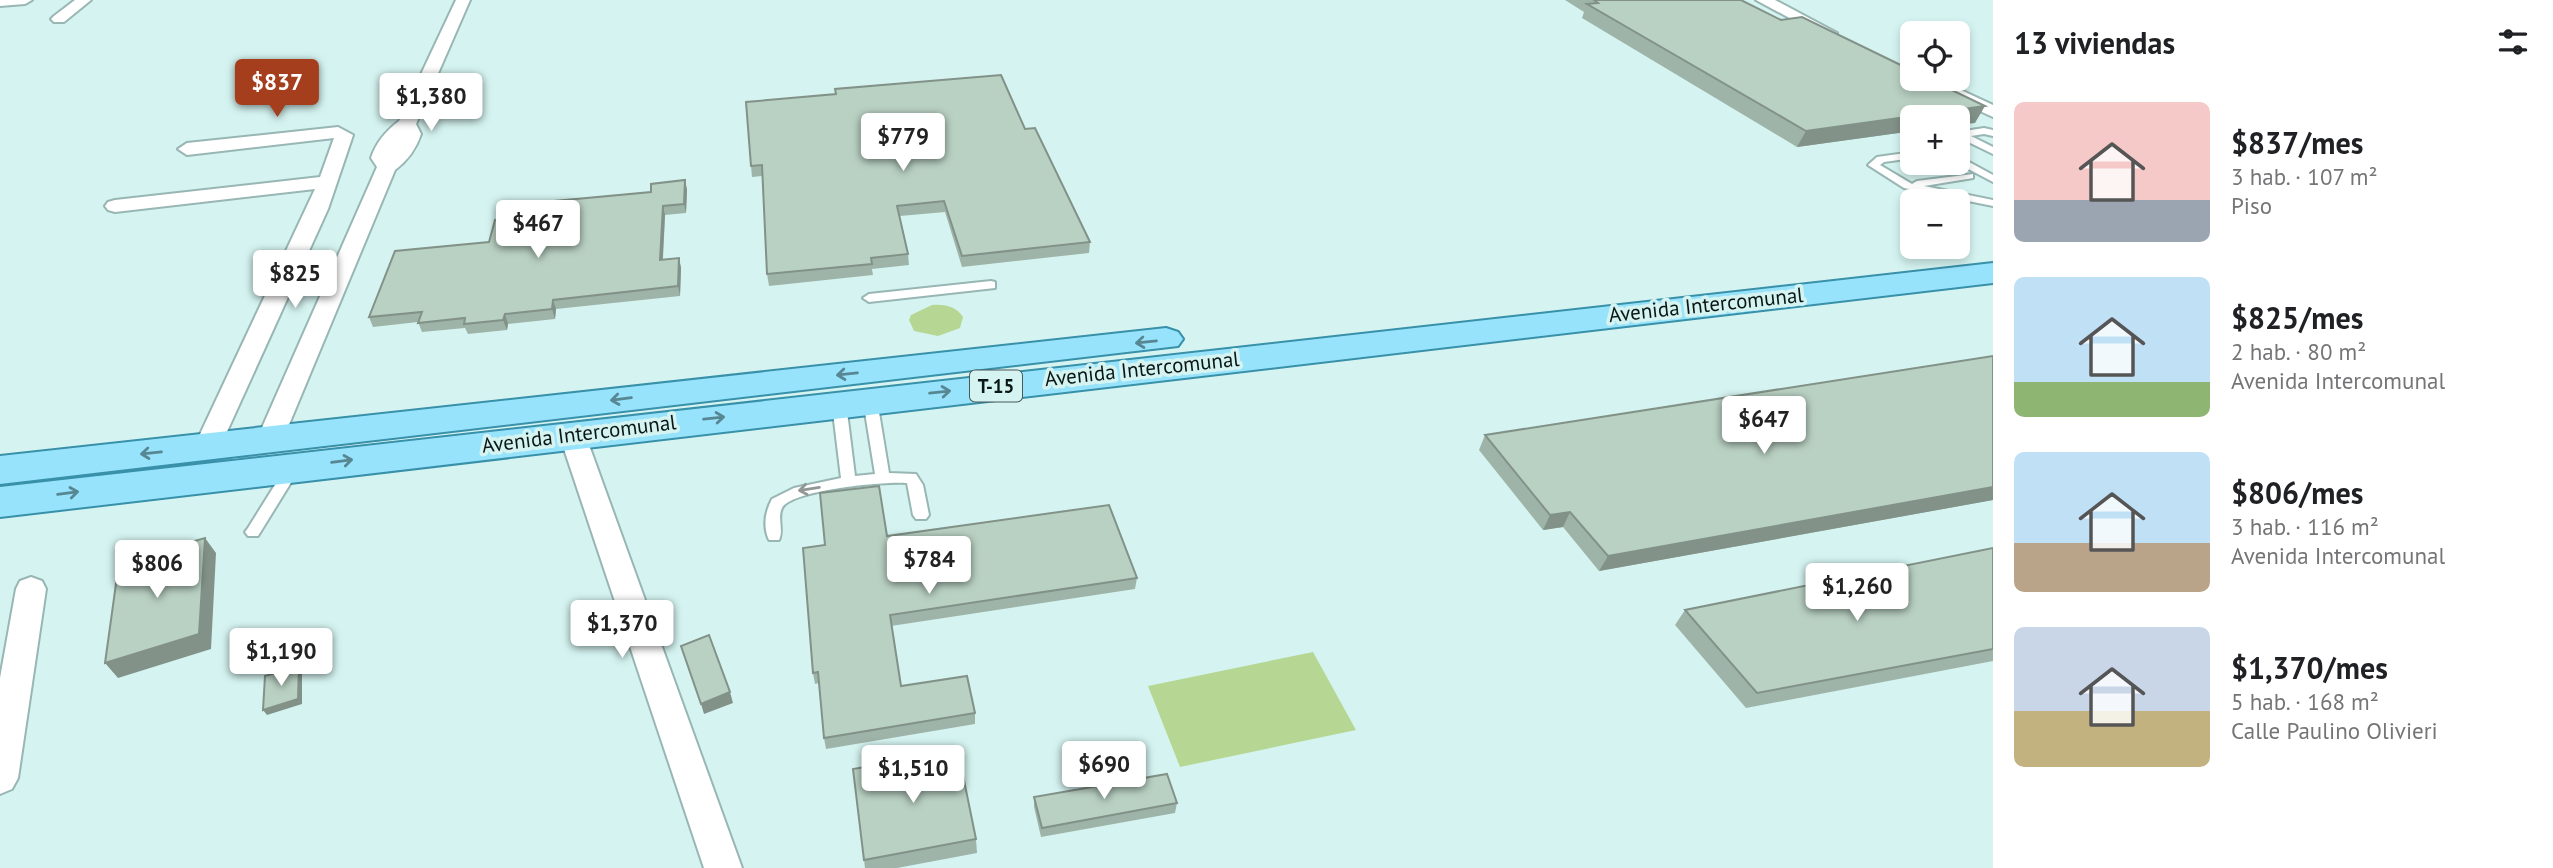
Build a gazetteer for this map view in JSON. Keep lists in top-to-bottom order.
{
  "streets": {
    "main road": ["Avenida Intercomunal", "T-15"]
  },
  "page": {
    "heading": "13 viviendas",
    "map_buttons": ["+", "−"],
    "price": [
      "$837",
      "$1,380",
      "$779",
      "$467",
      "$825",
      "$647",
      "$784",
      "$806",
      "$1,260",
      "$1,370",
      "$1,190",
      "$690",
      "$1,510"
    ],
    "list": [
      {
        "name": "$837/mes",
        "note": "3 hab. · 107 m² · Piso"
      },
      {
        "name": "$825/mes",
        "note": "2 hab. · 80 m² · Avenida Intercomunal"
      },
      {
        "name": "$806/mes",
        "note": "3 hab. · 116 m² · Avenida Intercomunal"
      },
      {
        "name": "$1,370/mes",
        "note": "5 hab. · 168 m² · Calle Paulino Olivieri"
      }
    ]
  }
}
